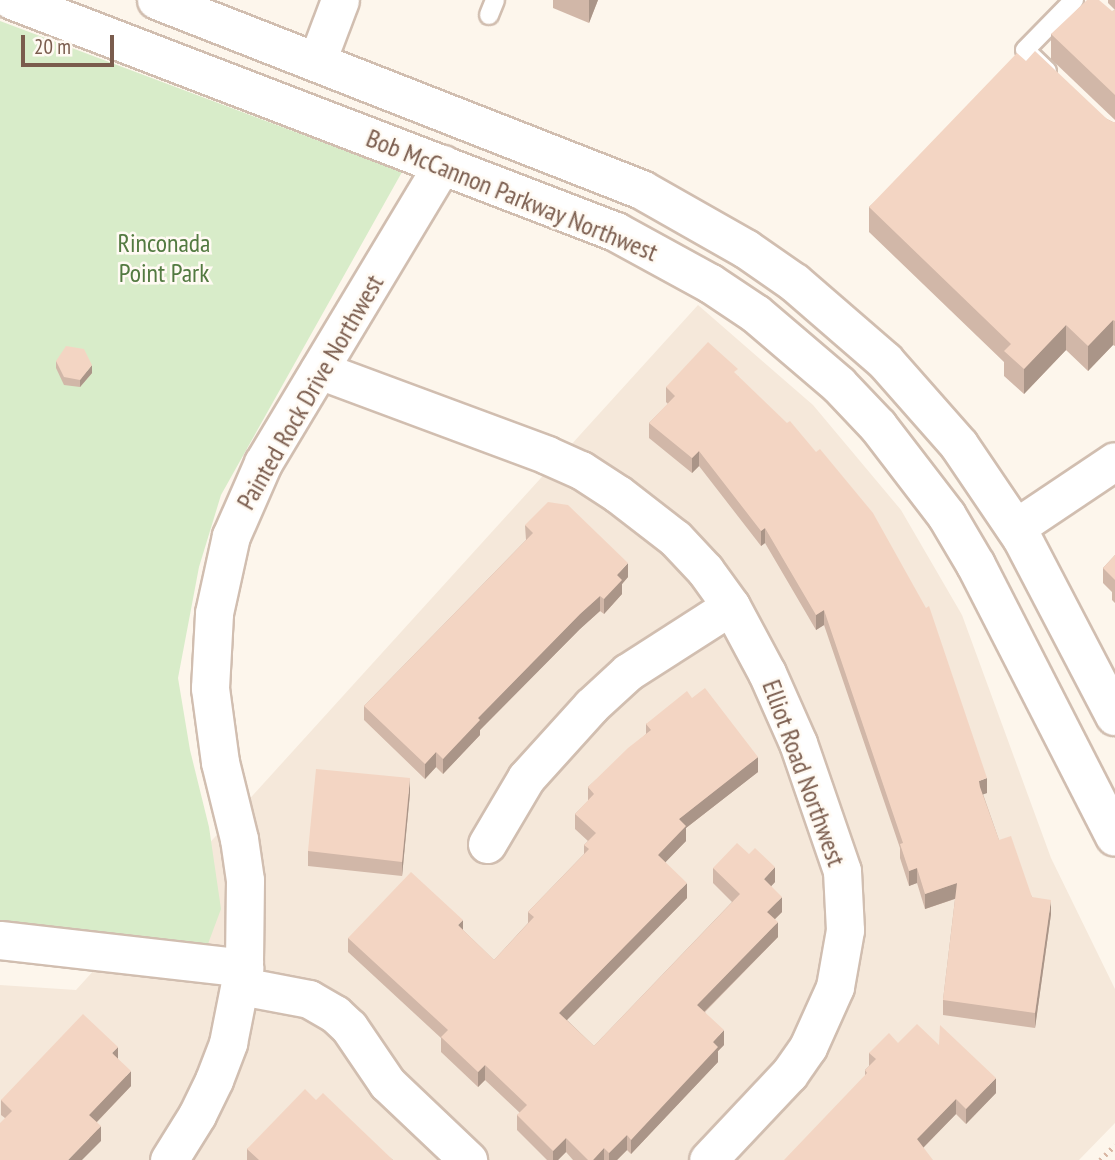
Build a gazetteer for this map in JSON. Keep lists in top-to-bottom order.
{
  "streets": {
    "street": ["Bob McCannon Parkway Northwest", "Painted Rock Drive Northwest", "Elliot Road Northwest"]
  },
  "crossings": [
    ["Bob McCannon Parkway Northwest", "Painted Rock Drive Northwest"],
    ["Painted Rock Drive Northwest", "Elliot Road Northwest"]
  ],
  "parks": ["Rinconada Point Park"],
  "scale_bar": "20 m"
}
